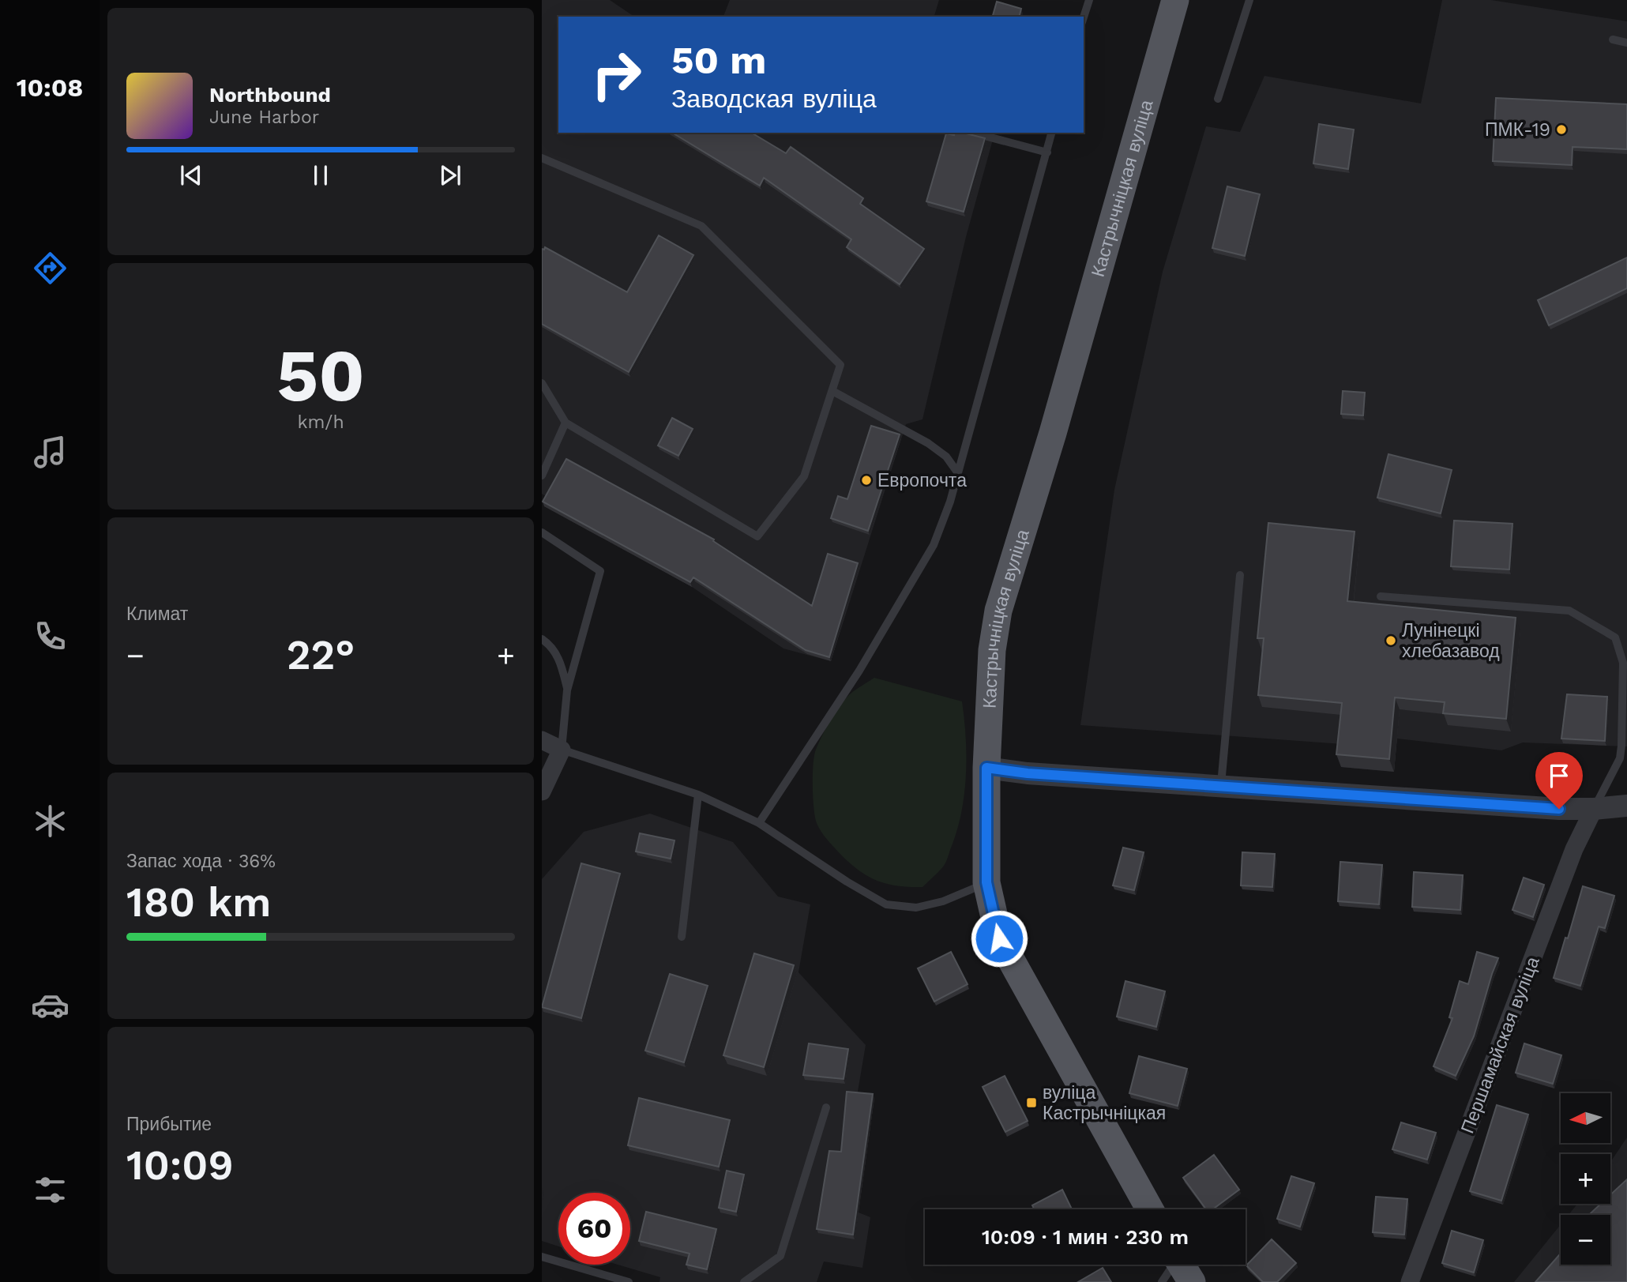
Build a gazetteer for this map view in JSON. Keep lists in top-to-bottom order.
{
  "streets": {
    "main road": ["Кастрычніцкая вуліца"],
    "street": ["Першамайская вуліца"]
  },
  "places": {
    "other": ["ПМК-19", "Европочта", "Лунінецкі хлебазавод"],
    "transit": ["вуліца Кастрычніцкая"]
  },
  "north": "left",
  "page": {
    "tabs": "10:08",
    "turn": ["50 m", "Заводская вуліца"],
    "song": ["Northbound", "June Harbor"],
    "tile": [
      ["50", "km/h"],
      "Климат",
      ["Запас хода · 36%", "180 km"],
      ["Прибытие", "10:09"]
    ],
    "heat": ["−", "22°", "+"],
    "map_buttons": ["+", "−"],
    "limit": "60",
    "trip": "10:09 · 1 мин · 230 m"
  }
}
